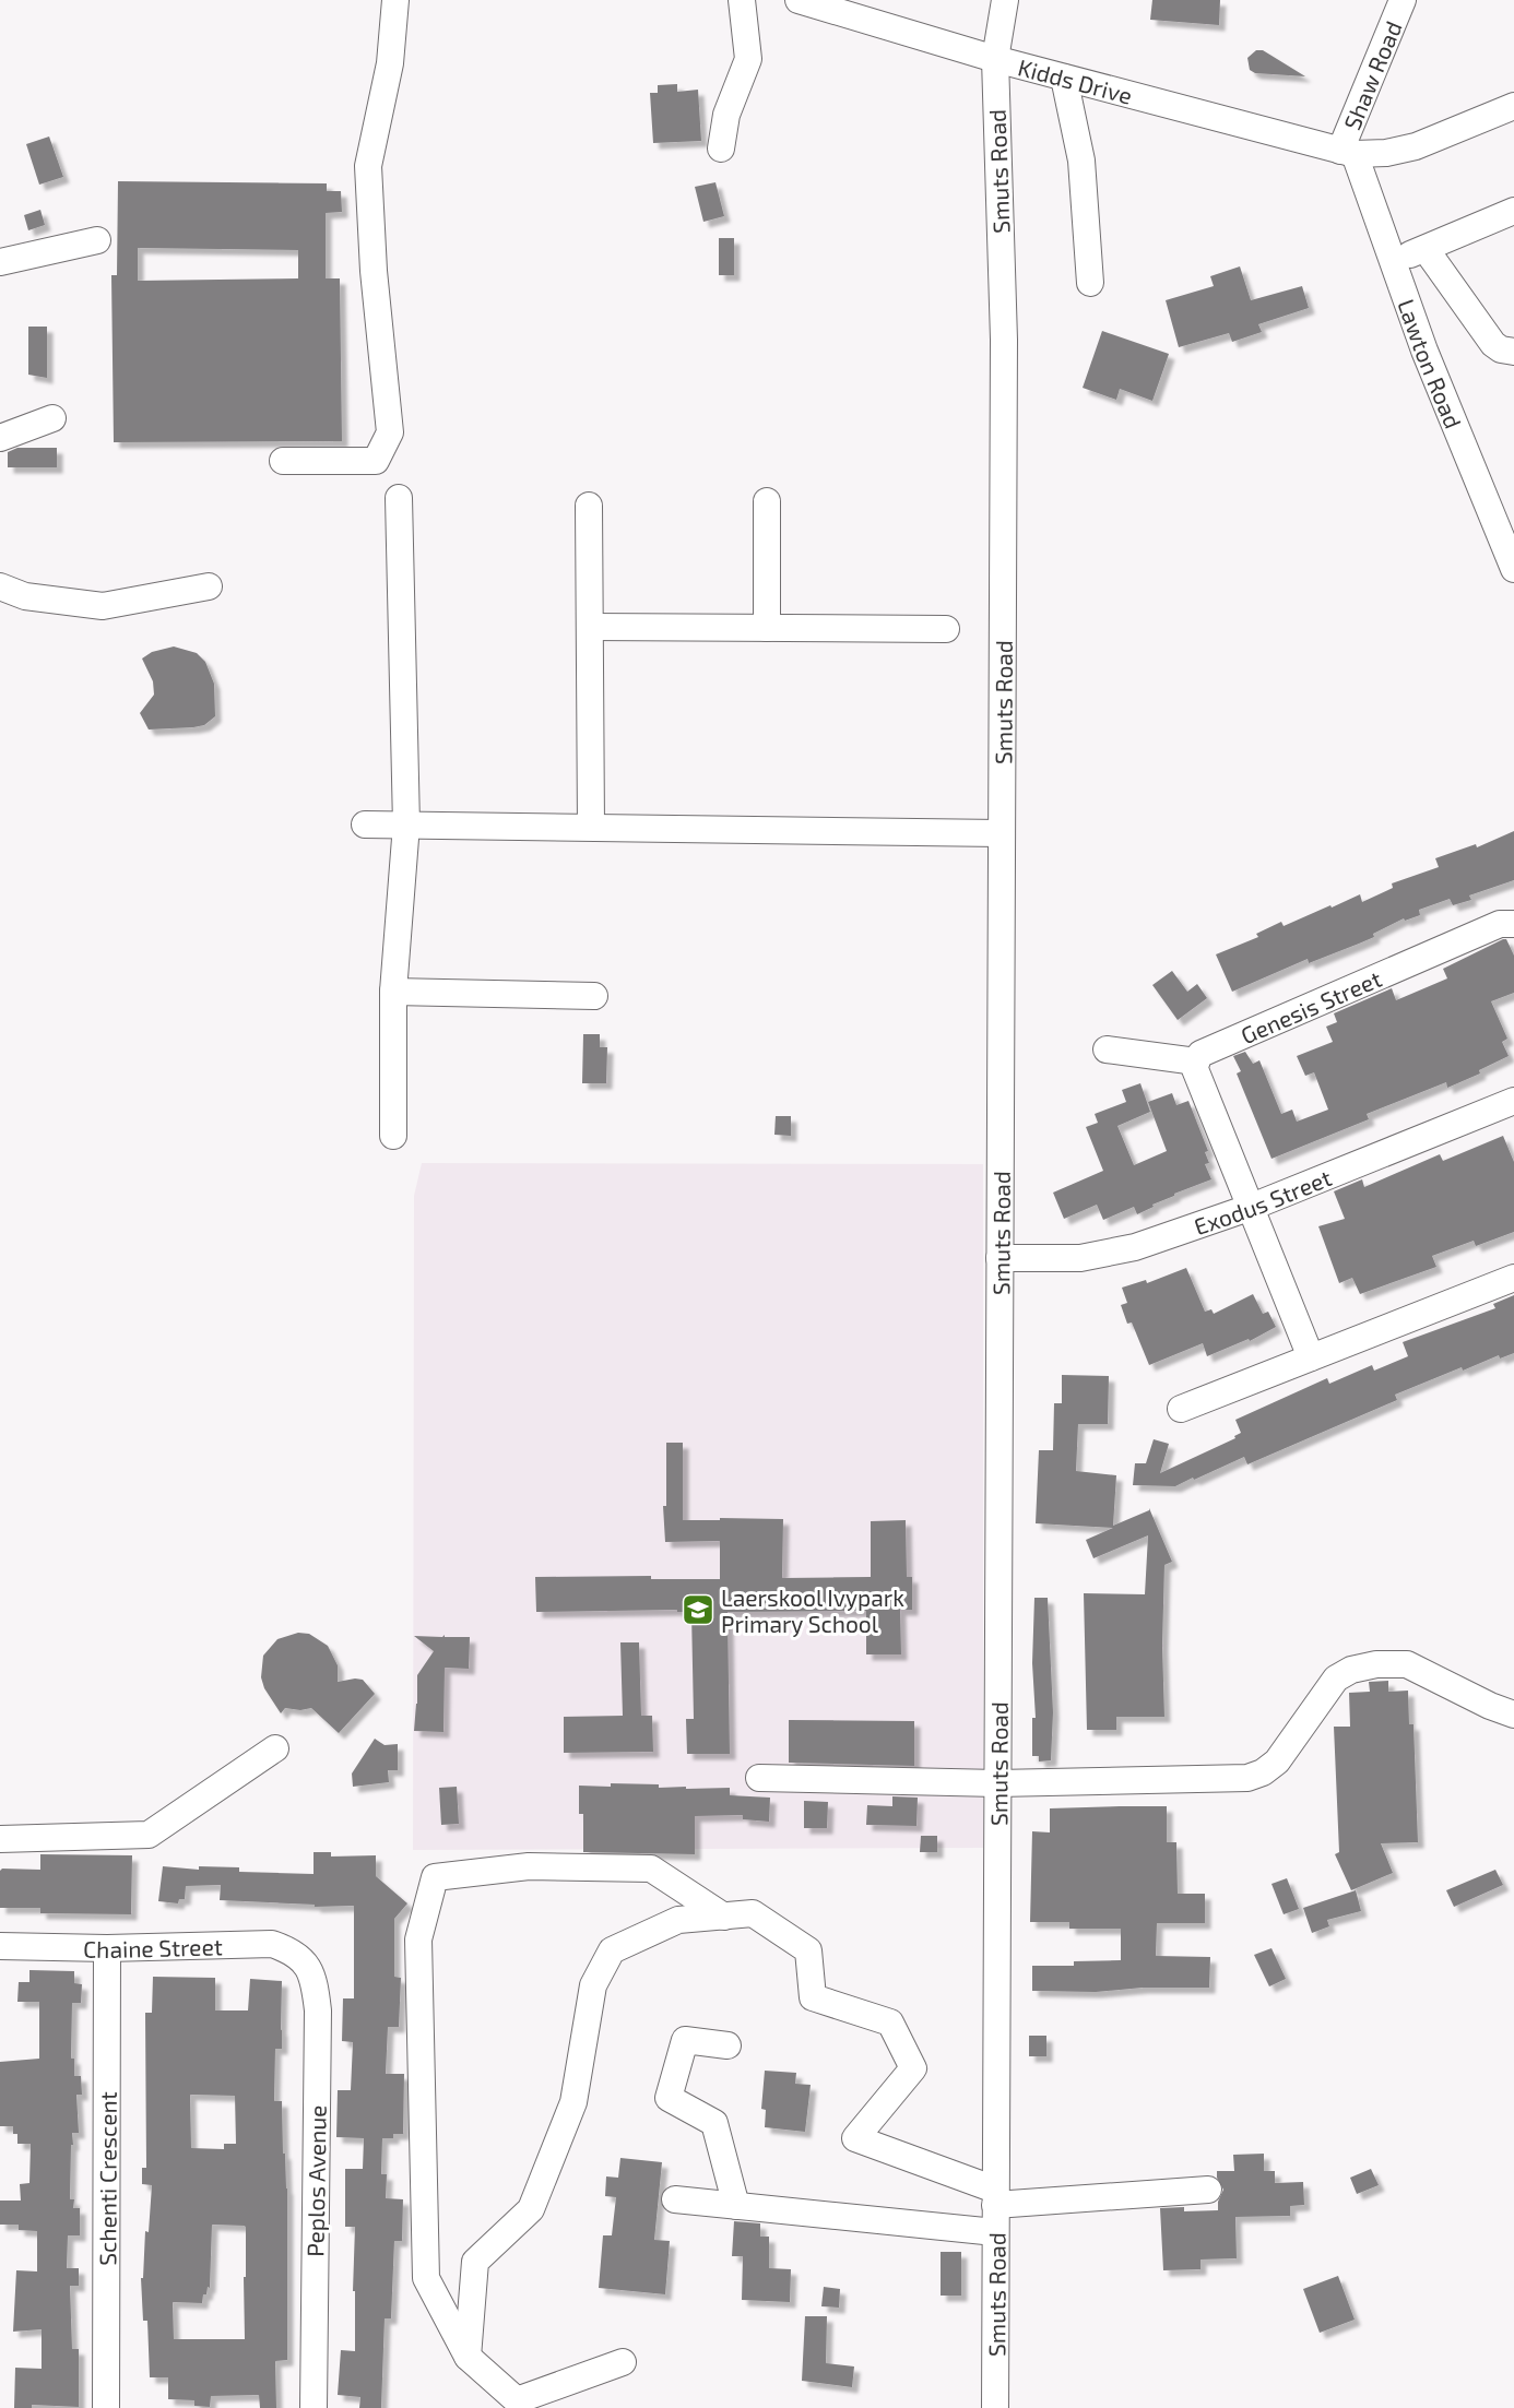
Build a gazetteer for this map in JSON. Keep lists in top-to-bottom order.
{
  "streets": {
    "street": [
      "Shaw Road",
      "Kidds Drive",
      "Smuts Road",
      "Lawton Road",
      "Genesis Street",
      "Exodus Street",
      "Chaine Street",
      "Schenti Crescent",
      "Peplos Avenue"
    ]
  },
  "crossings": [
    ["Shaw Road", "Kidds Drive"],
    ["Shaw Road", "Lawton Road"],
    ["Kidds Drive", "Smuts Road"],
    ["Kidds Drive", "Lawton Road"],
    ["Smuts Road", "Exodus Street"],
    ["Chaine Street", "Schenti Crescent"],
    ["Chaine Street", "Peplos Avenue"]
  ],
  "places": {
    "school or university": ["Laerskool Ivypark Primary School"]
  }
}
